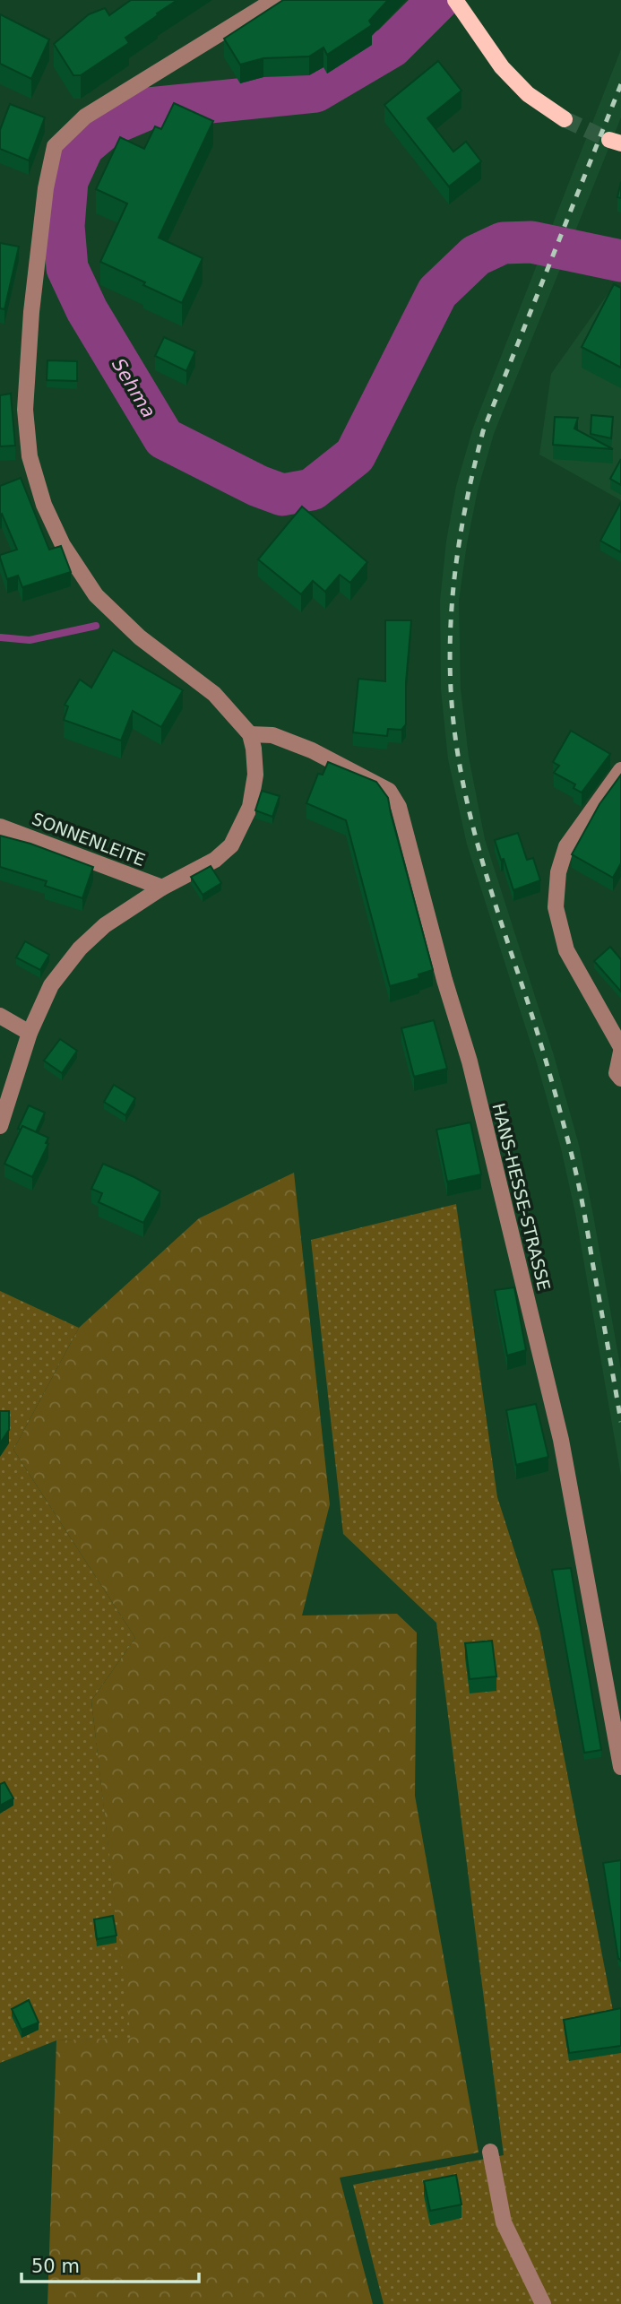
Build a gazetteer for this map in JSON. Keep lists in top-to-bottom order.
{
  "streets": {
    "street": ["SONNENLEITE", "HANS-HESSE-STRASSE"]
  },
  "water": ["Sehma"],
  "scale_bar": "50 m"
}
